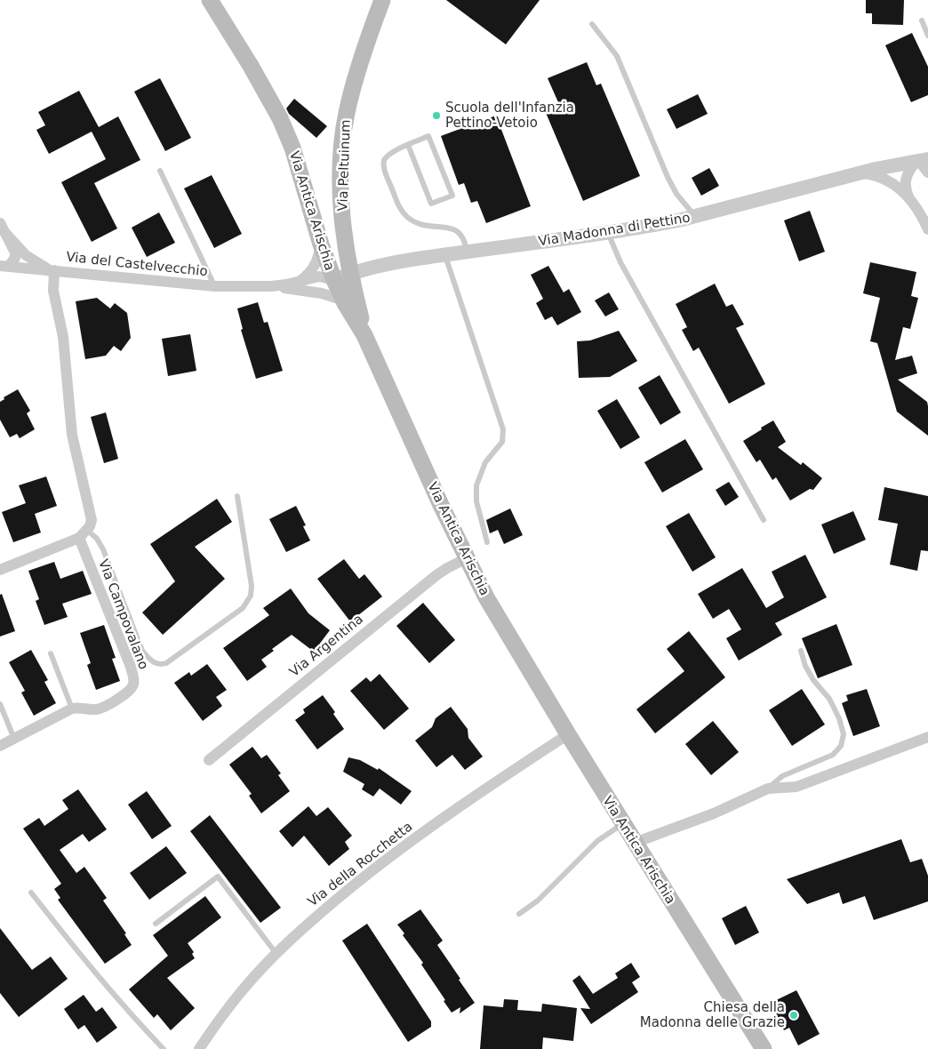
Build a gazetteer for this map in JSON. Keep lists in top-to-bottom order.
{
  "streets": {
    "main road": ["Via Peltuinum", "Via Antica Arischia"],
    "street": [
      "Via Madonna di Pettino",
      "Via del Castelvecchio",
      "Via Campovalano",
      "Via Argentina",
      "Via della Rocchetta"
    ]
  },
  "crossings": [
    ["Via Peltuinum", "Via Antica Arischia"],
    ["Via Peltuinum", "Via Madonna di Pettino"],
    ["Via Antica Arischia", "Via Madonna di Pettino"],
    ["Via Antica Arischia", "Via del Castelvecchio"],
    ["Via Antica Arischia", "Via Argentina"],
    ["Via Antica Arischia", "Via della Rocchetta"],
    ["Via Madonna di Pettino", "Via del Castelvecchio"],
    ["Via del Castelvecchio", "Via Campovalano"]
  ],
  "places": ["Scuola dell'Infanzia Pettino-Vetoio", "Chiesa della Madonna delle Grazie"]
}
